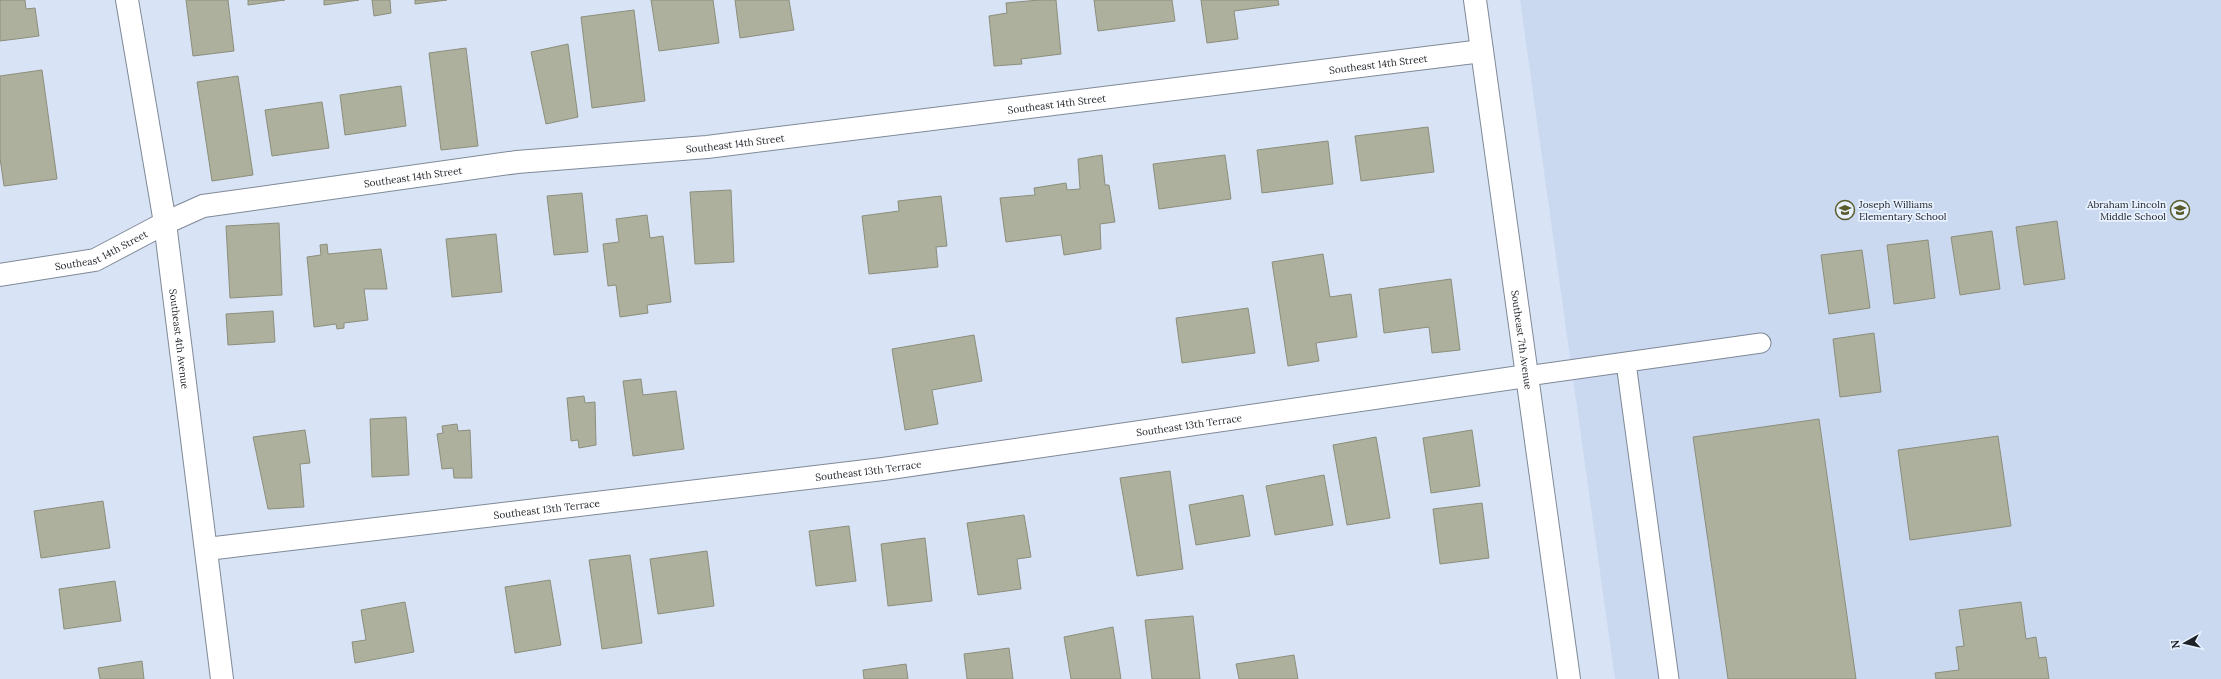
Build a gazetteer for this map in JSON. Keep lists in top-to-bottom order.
{
  "streets": {
    "street": [
      "Southeast 14th Street",
      "Southeast 4th Avenue",
      "Southeast 7th Avenue",
      "Southeast 13th Terrace"
    ]
  },
  "crossings": [
    ["Southeast 14th Street", "Southeast 4th Avenue"],
    ["Southeast 14th Street", "Southeast 7th Avenue"],
    ["Southeast 4th Avenue", "Southeast 13th Terrace"],
    ["Southeast 7th Avenue", "Southeast 13th Terrace"]
  ],
  "places": {
    "school or university": ["Joseph Williams Elementary School", "Abraham Lincoln Middle School"]
  },
  "north": "left"
}
